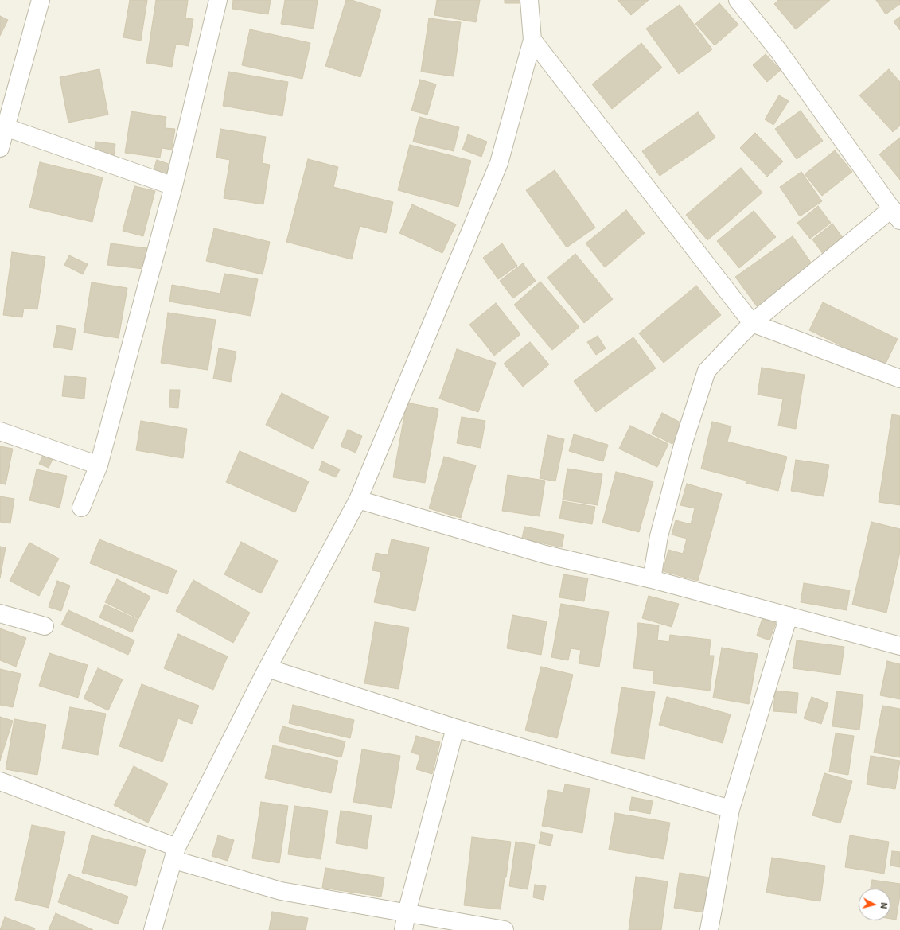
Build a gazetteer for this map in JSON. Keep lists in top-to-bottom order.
{
  "north": "right"
}
